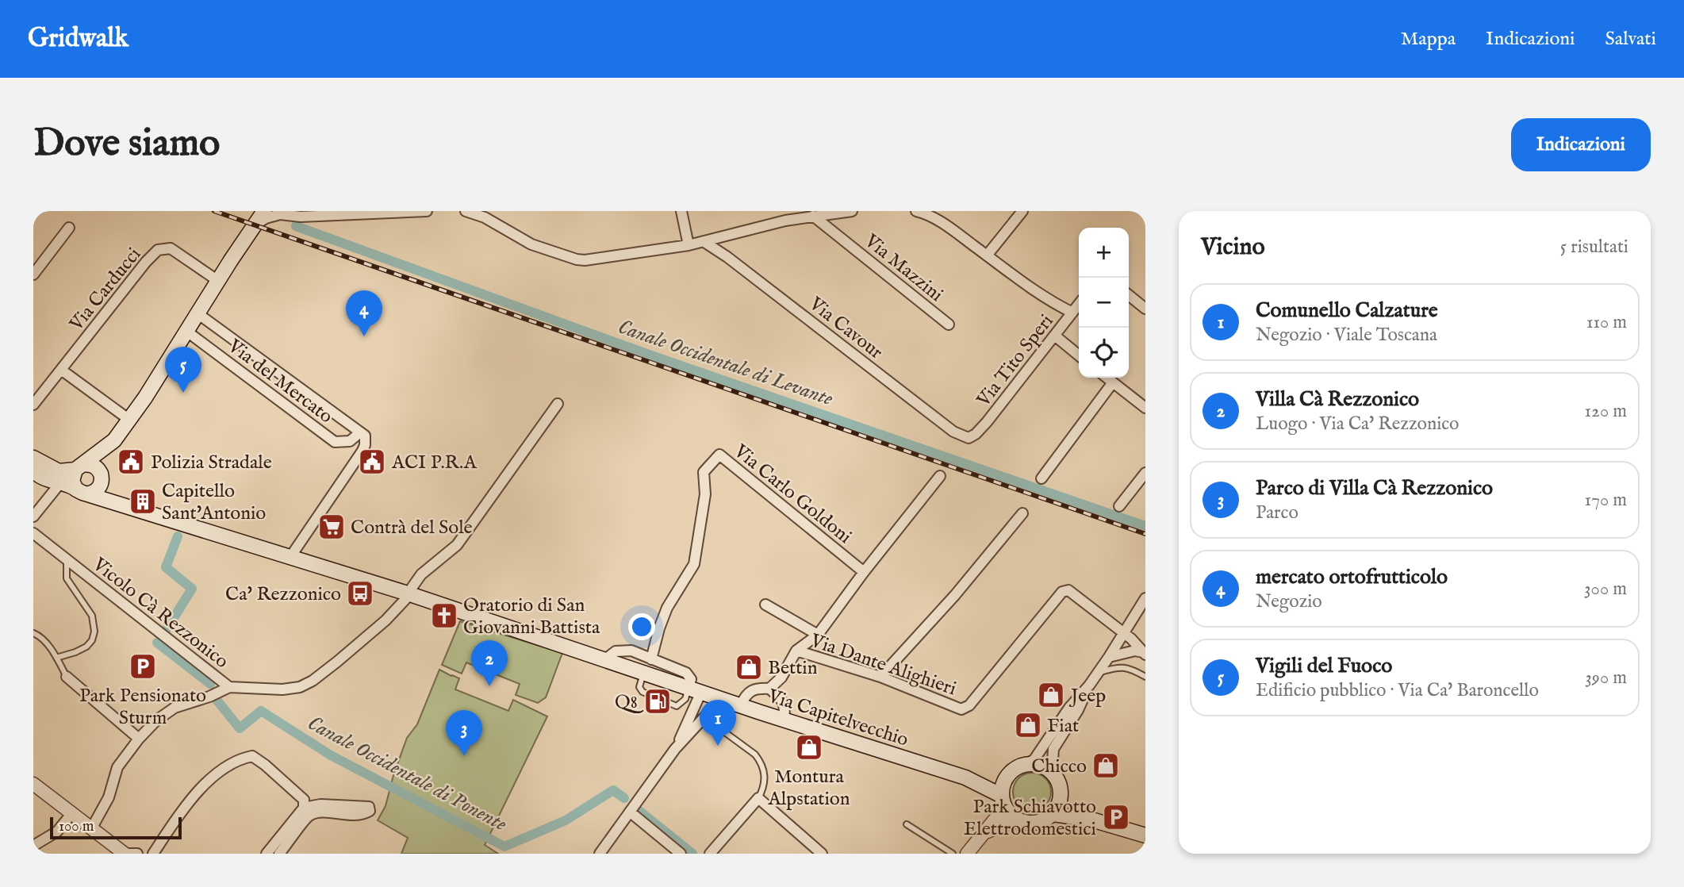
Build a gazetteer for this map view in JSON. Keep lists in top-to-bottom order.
{
  "streets": {
    "main road": ["Via Capitelvecchio"],
    "street": [
      "Via Mazzini",
      "Via Carducci",
      "Via Cavour",
      "Via Tito Speri",
      "Via del Mercato",
      "Via Carlo Goldoni",
      "Vicolo Cà Rezzonico",
      "Via Dante Alighieri"
    ]
  },
  "crossings": [
    ["Via Cavour", "Via Tito Speri"],
    ["Vicolo Cà Rezzonico", "Via Capitelvecchio"]
  ],
  "water": ["Canale Occidentale di Levante", "Canale Occidentale di Ponente"],
  "places": {
    "public building": ["Polizia Stradale", "ACI P.R.A"],
    "building": ["Capitello Sant'Antonio"],
    "supermarket": ["Contrà del Sole"],
    "bus stop": ["Ca' Rezzonico"],
    "church": ["Oratorio di San Giovanni Battista"],
    "parking": ["Park Pensionato Sturm", "Park Schiavotto Elettrodomestici"],
    "shop": [
      "Bettin",
      "Jeep",
      "Fiat",
      "Montura Alpstation",
      "Chicco"
    ],
    "fuel station": ["Q8"]
  },
  "scale_bar": "100 m",
  "page": {
    "header": "Gridwalk",
    "nav": ["Mappa", "Indicazioni", "Salvati"],
    "buttons": "Indicazioni",
    "title": "Dove siamo",
    "heading": ["Vicino", "5 risultati"],
    "map_buttons": ["+", "−"],
    "list": [
      {
        "mark": "1",
        "name": "Comunello Calzature",
        "note": "Negozio · Viale Toscana",
        "value": "110 m"
      },
      {
        "mark": "2",
        "name": "Villa Cà Rezzonico",
        "note": "Luogo · Via Ca' Rezzonico",
        "value": "120 m"
      },
      {
        "mark": "3",
        "name": "Parco di Villa Cà Rezzonico",
        "note": "Parco",
        "value": "170 m"
      },
      {
        "mark": "4",
        "name": "mercato ortofrutticolo",
        "note": "Negozio",
        "value": "300 m"
      },
      {
        "mark": "5",
        "name": "Vigili del Fuoco",
        "note": "Edificio pubblico · Via Ca' Baroncello",
        "value": "390 m"
      }
    ],
    "pins": [
      "4",
      "5",
      "2",
      "1",
      "3"
    ],
    "scale": "100 m"
  }
}
